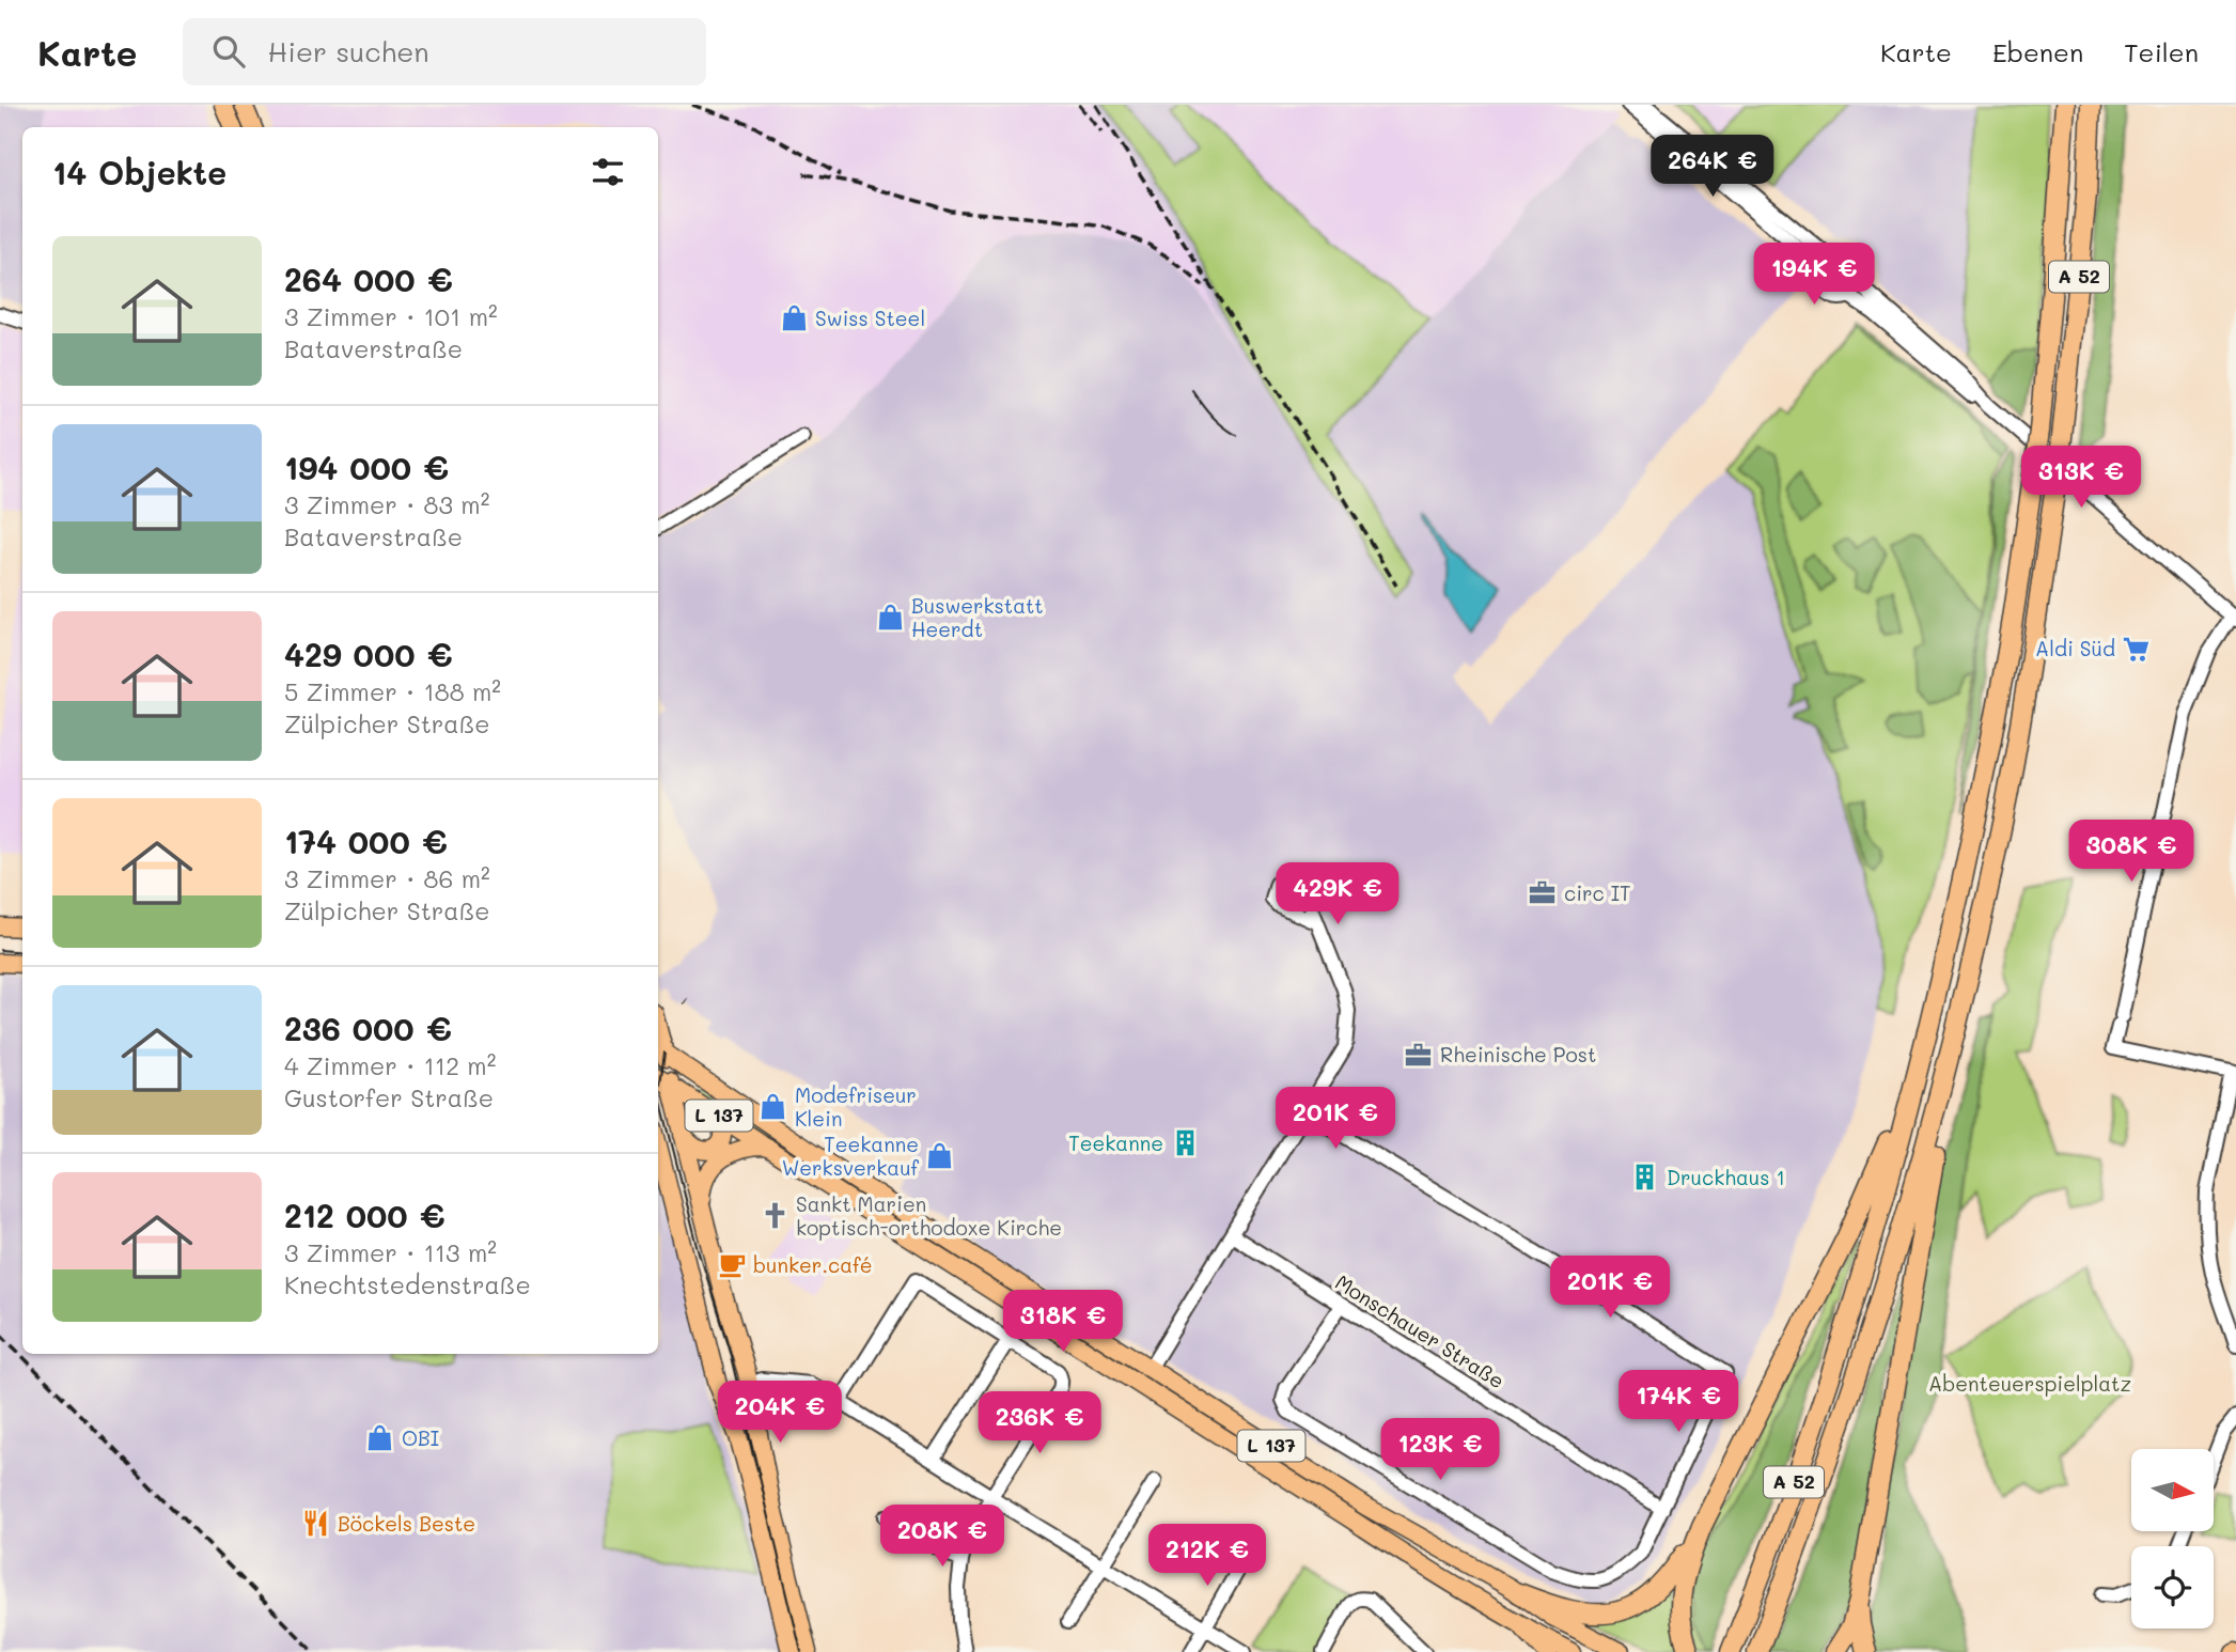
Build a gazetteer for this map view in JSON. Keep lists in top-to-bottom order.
{
  "streets": {
    "highway": ["A 52"],
    "main road": ["L 137"],
    "street": ["Monschauer Straße"]
  },
  "parks": ["Abenteuerspielplatz"],
  "places": {
    "shop": [
      "Swiss Steel",
      "Buswerkstatt Heerdt",
      "Modefriseur Klein",
      "Teekanne Werksverkauf",
      "OBI"
    ],
    "supermarket": ["Aldi Süd"],
    "office": ["circ IT", "Rheinische Post"],
    "building": ["Teekanne", "Druckhaus 1"],
    "church": ["Sankt Marien koptisch-orthodoxe Kirche"],
    "cafe": ["bunker.café"],
    "restaurant": ["Böckels Beste"]
  },
  "north": "right",
  "page": {
    "header": "Karte",
    "search": "Hier suchen",
    "nav": ["Karte", "Ebenen", "Teilen"],
    "heading": "14 Objekte",
    "price": [
      "264K €",
      "194K €",
      "313K €",
      "308K €",
      "429K €",
      "201K €",
      "201K €",
      "318K €",
      "174K €",
      "204K €",
      "236K €",
      "123K €",
      "208K €",
      "212K €"
    ],
    "list": [
      {
        "name": "264 000 €",
        "note": "3 Zimmer · 101 m² · Bataverstraße"
      },
      {
        "name": "194 000 €",
        "note": "3 Zimmer · 83 m² · Bataverstraße"
      },
      {
        "name": "429 000 €",
        "note": "5 Zimmer · 188 m² · Zülpicher Straße"
      },
      {
        "name": "174 000 €",
        "note": "3 Zimmer · 86 m² · Zülpicher Straße"
      },
      {
        "name": "236 000 €",
        "note": "4 Zimmer · 112 m² · Gustorfer Straße"
      },
      {
        "name": "212 000 €",
        "note": "3 Zimmer · 113 m² · Knechtstedenstraße"
      }
    ]
  }
}
